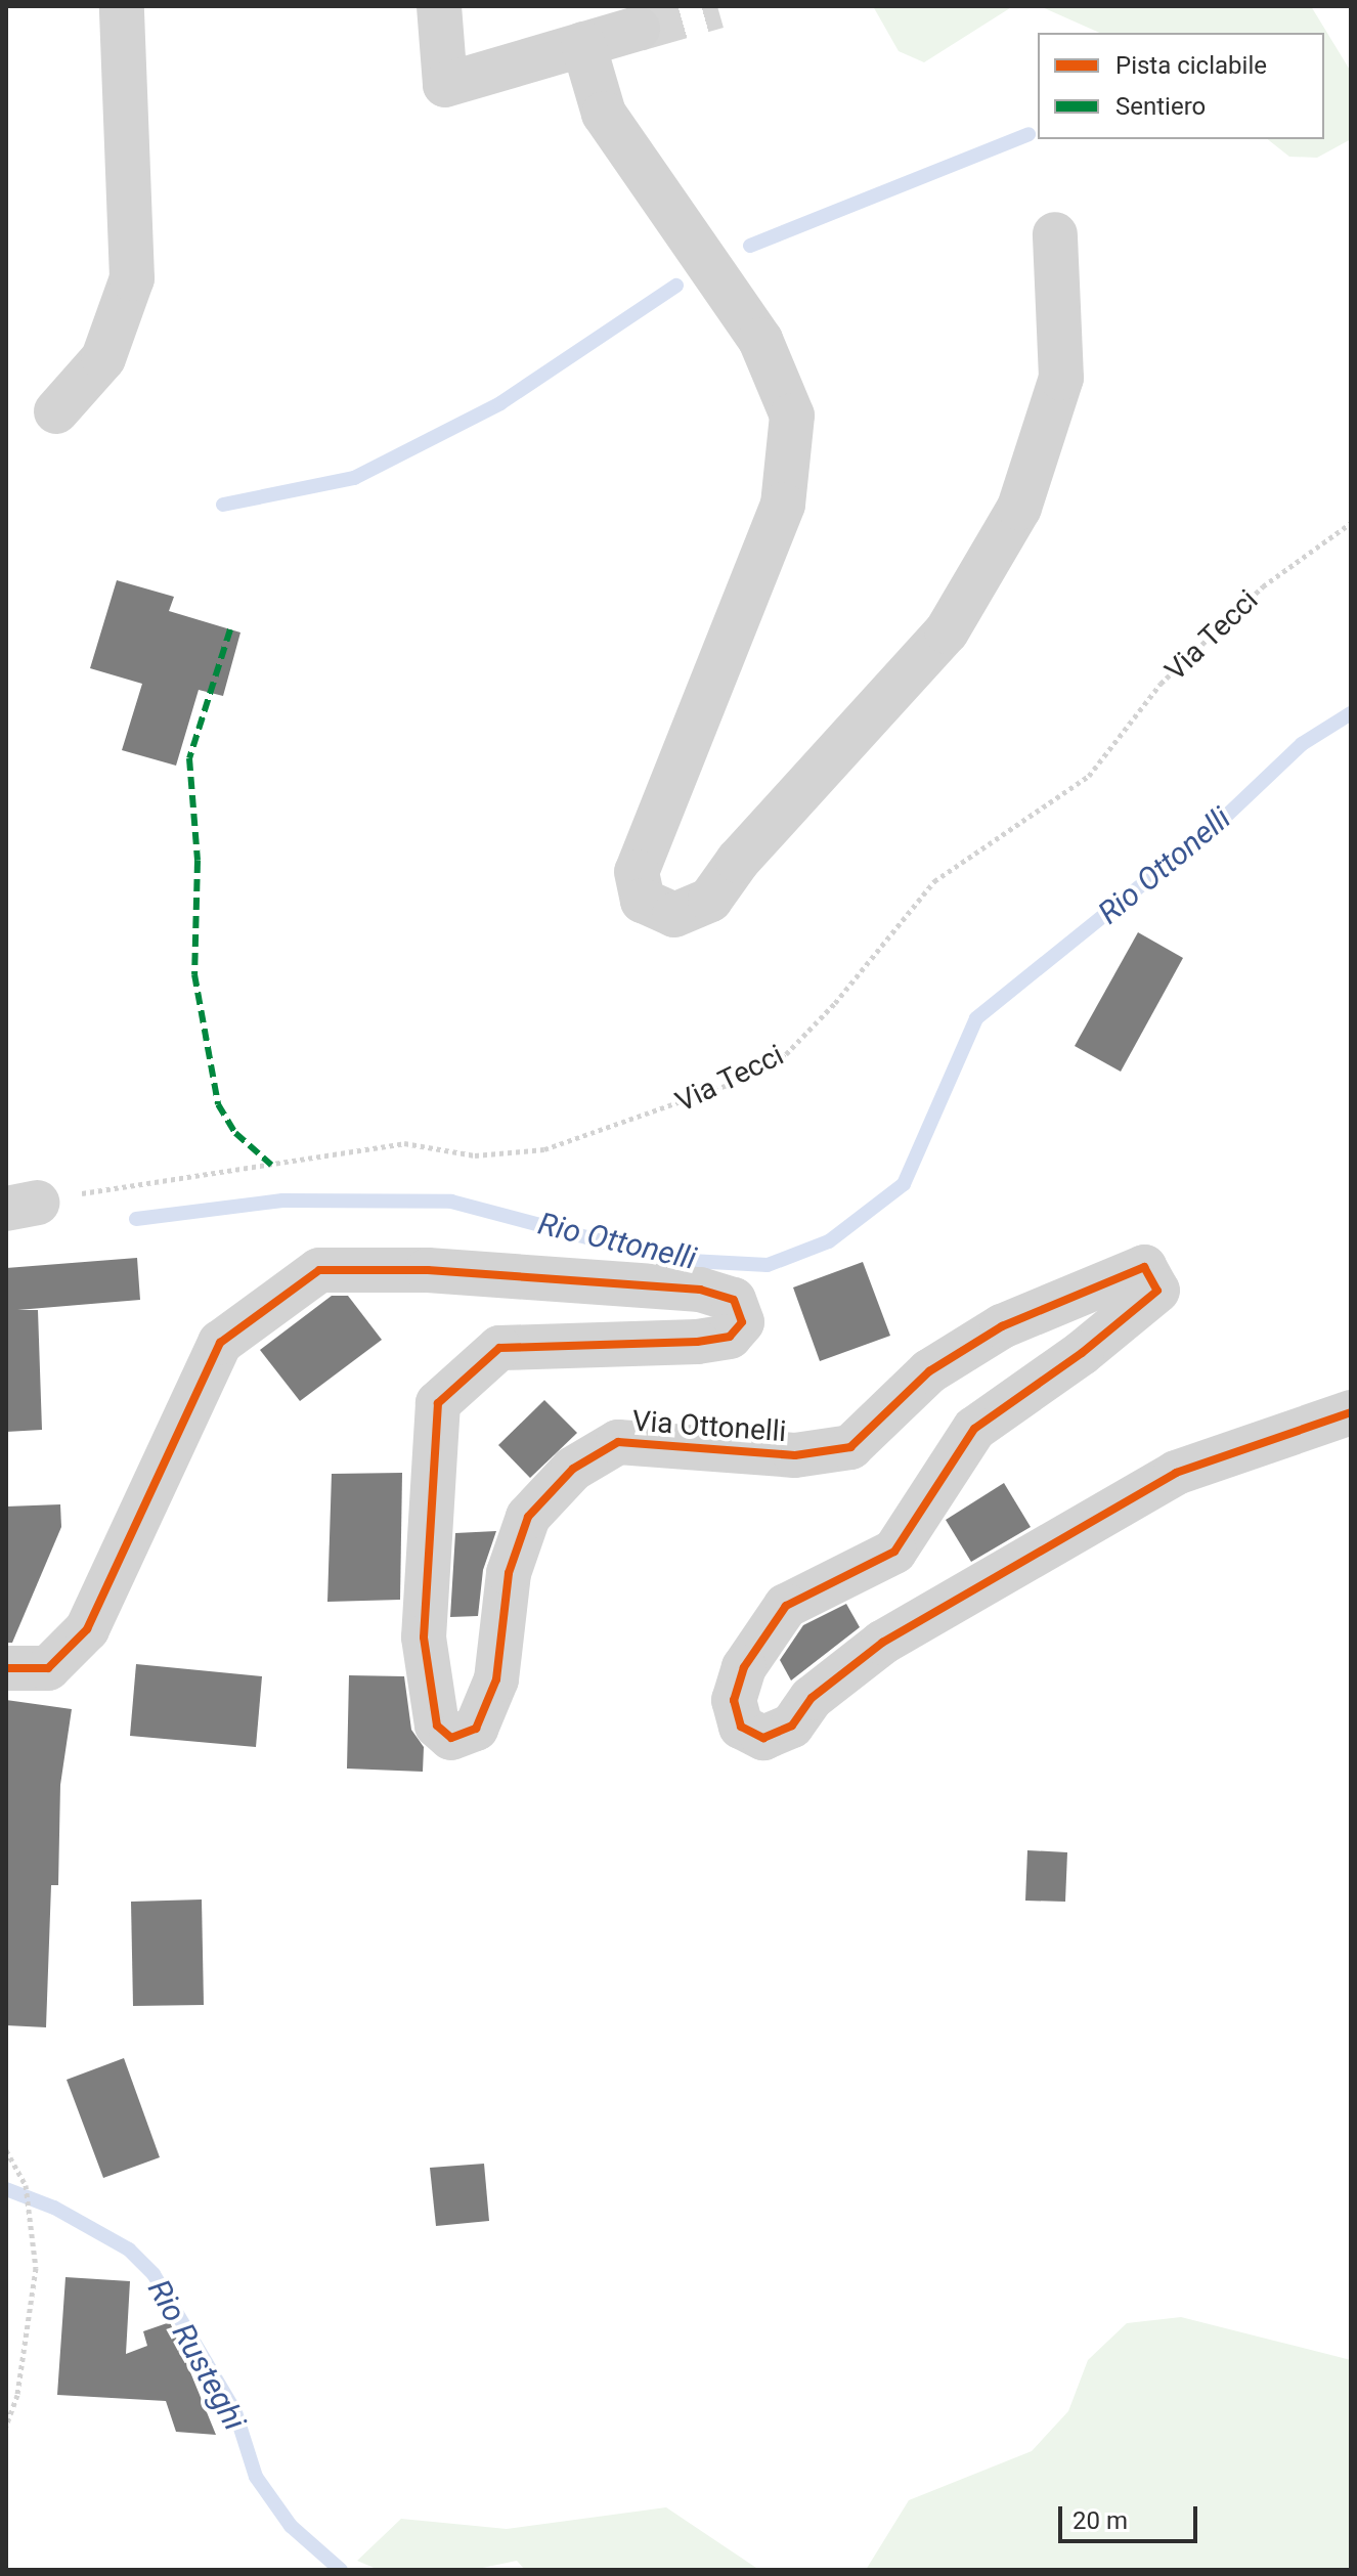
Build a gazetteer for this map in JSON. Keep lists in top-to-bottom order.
{
  "streets": {
    "street": ["Via Ottonelli"],
    "path": ["Via Tecci"]
  },
  "water": ["Rio Ottonelli", "Rio Rusteghi"],
  "legend": ["Pista ciclabile", "Sentiero"],
  "scale_bar": "20 m"
}
